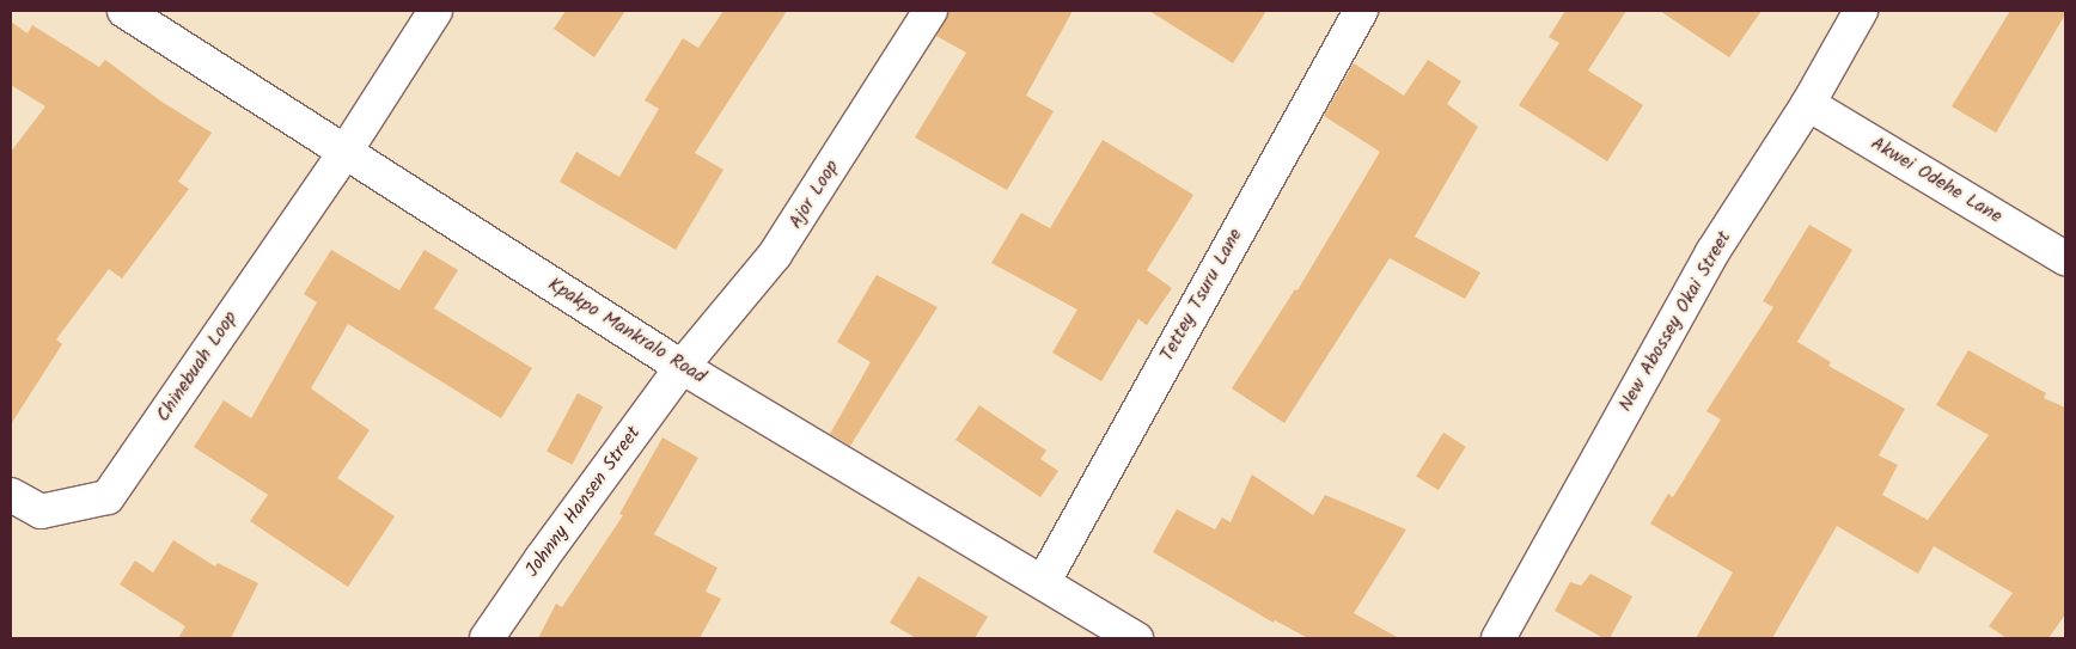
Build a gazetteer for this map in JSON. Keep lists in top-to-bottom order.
{
  "streets": {
    "street": [
      "Akwei Odehe Lane",
      "Ajor Loop",
      "Tettey Tsuru Lane",
      "New Abossey Okai Street",
      "Kpakpo Mankralo Road",
      "Chinebuah Loop",
      "Johnny Hansen Street"
    ]
  },
  "crossings": [
    ["Akwei Odehe Lane", "New Abossey Okai Street"],
    ["Ajor Loop", "Kpakpo Mankralo Road"],
    ["Ajor Loop", "Johnny Hansen Street"],
    ["Tettey Tsuru Lane", "Kpakpo Mankralo Road"],
    ["Kpakpo Mankralo Road", "Chinebuah Loop"],
    ["Kpakpo Mankralo Road", "Johnny Hansen Street"]
  ]
}
